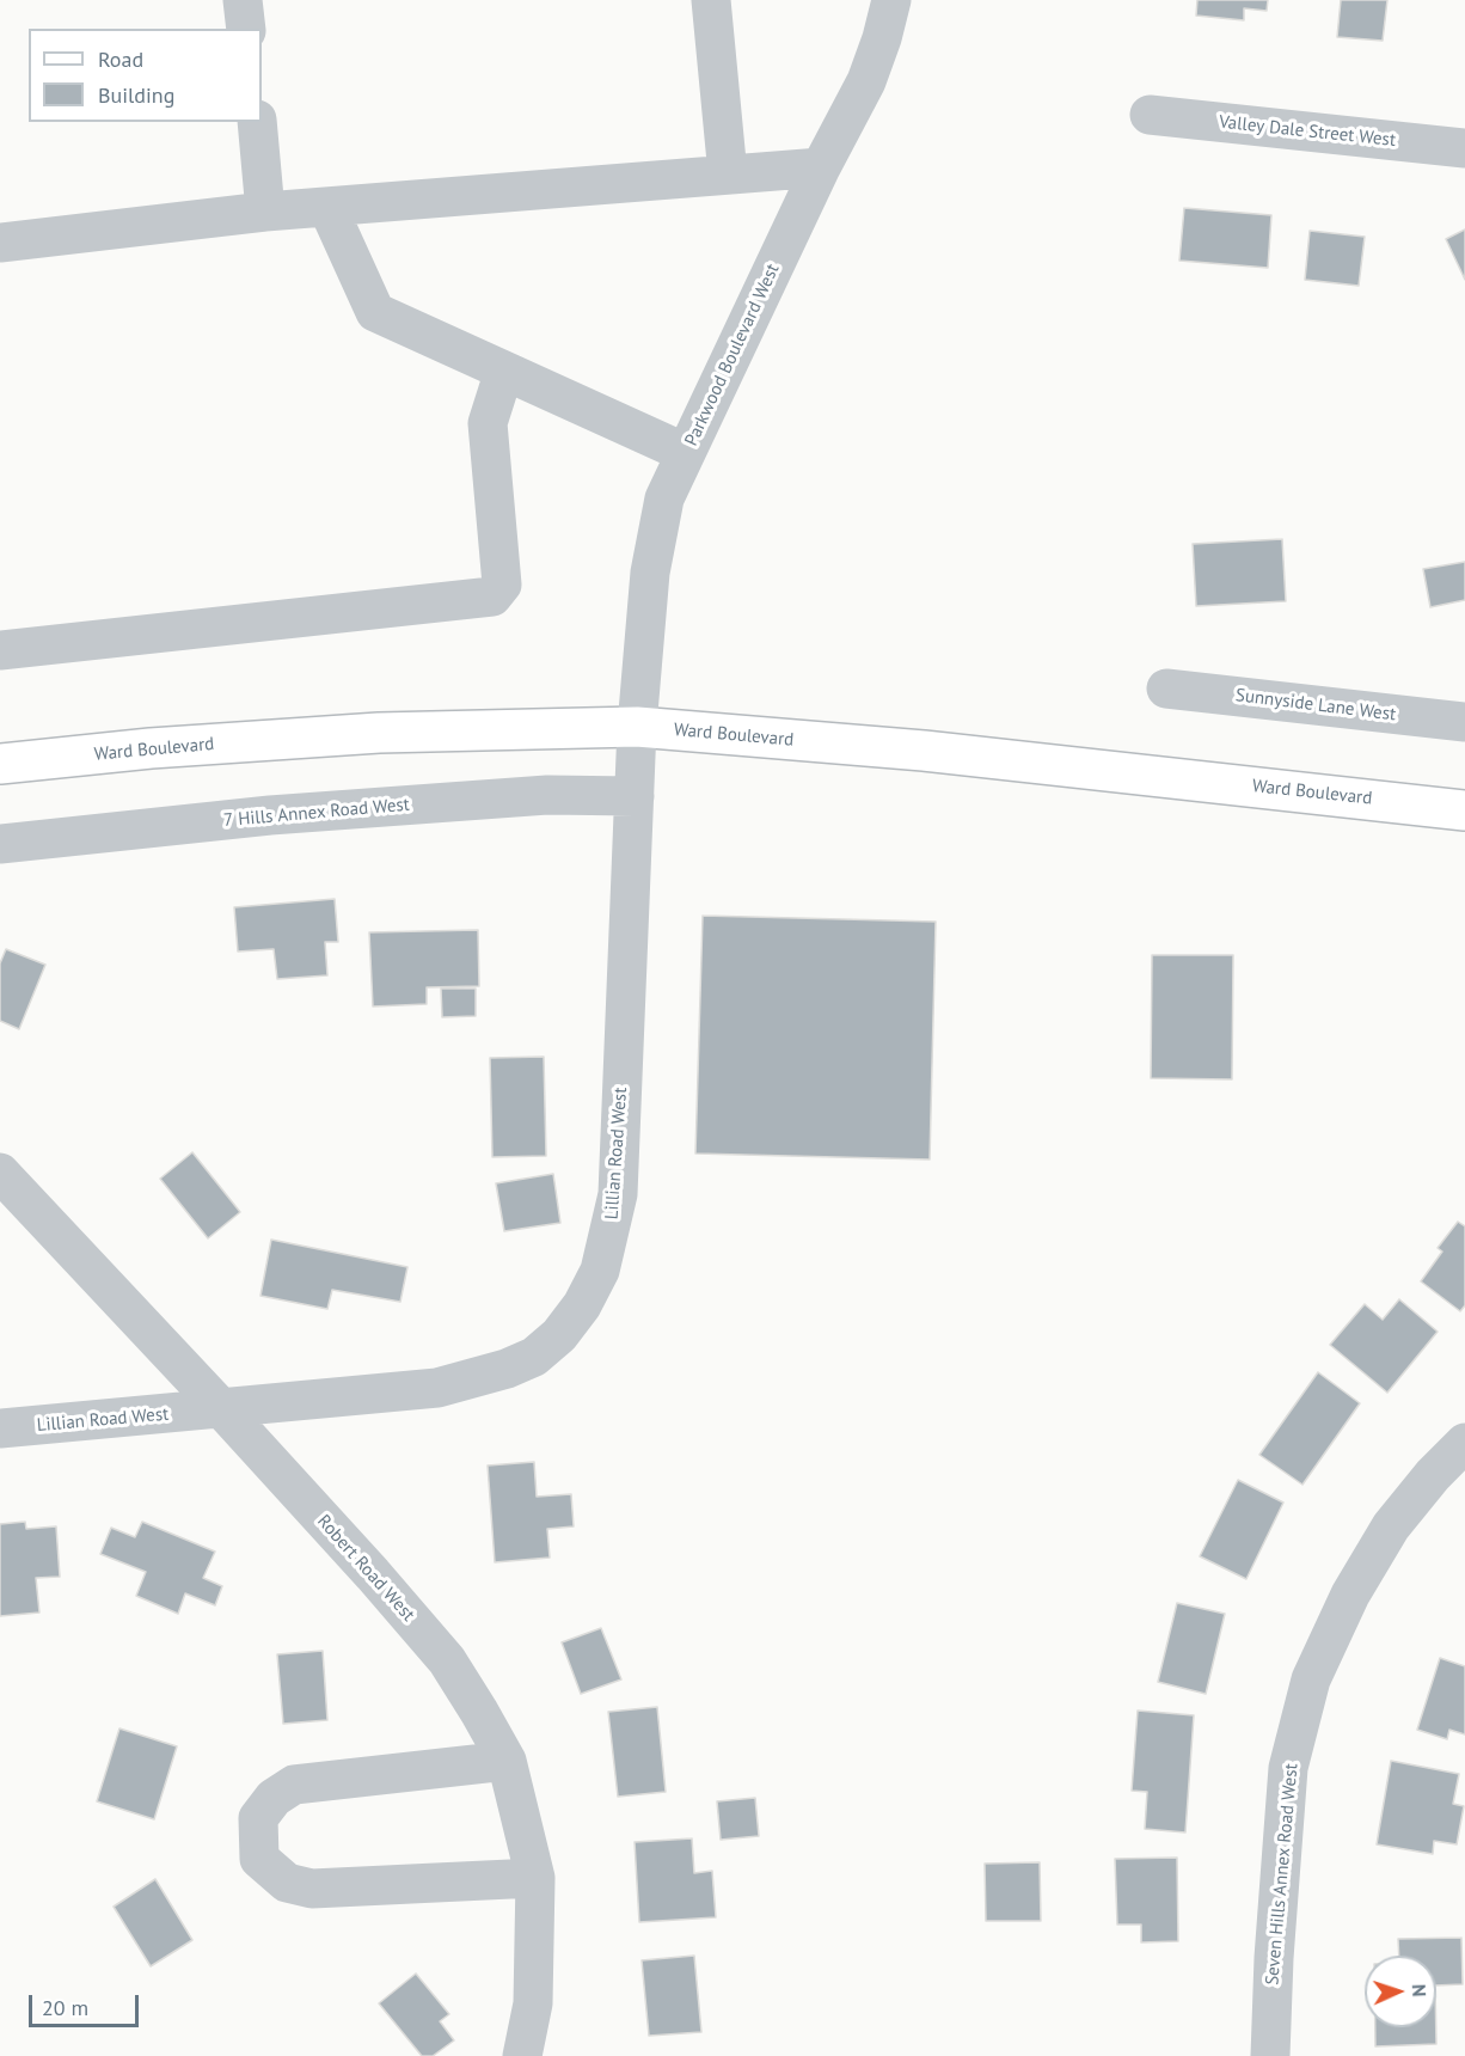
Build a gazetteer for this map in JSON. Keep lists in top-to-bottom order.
{
  "streets": {
    "main road": ["Ward Boulevard"],
    "street": [
      "Valley Dale Street West",
      "Parkwood Boulevard West",
      "Sunnyside Lane West",
      "7 Hills Annex Road West",
      "Lillian Road West",
      "Robert Road West",
      "Seven Hills Annex Road West"
    ]
  },
  "crossings": [
    ["Parkwood Boulevard West", "Ward Boulevard"],
    ["Parkwood Boulevard West", "Lillian Road West"],
    ["Ward Boulevard", "Lillian Road West"],
    ["7 Hills Annex Road West", "Lillian Road West"],
    ["Lillian Road West", "Robert Road West"]
  ],
  "legend": ["Road", "Building"],
  "scale_bar": "20 m",
  "north": "right"
}
